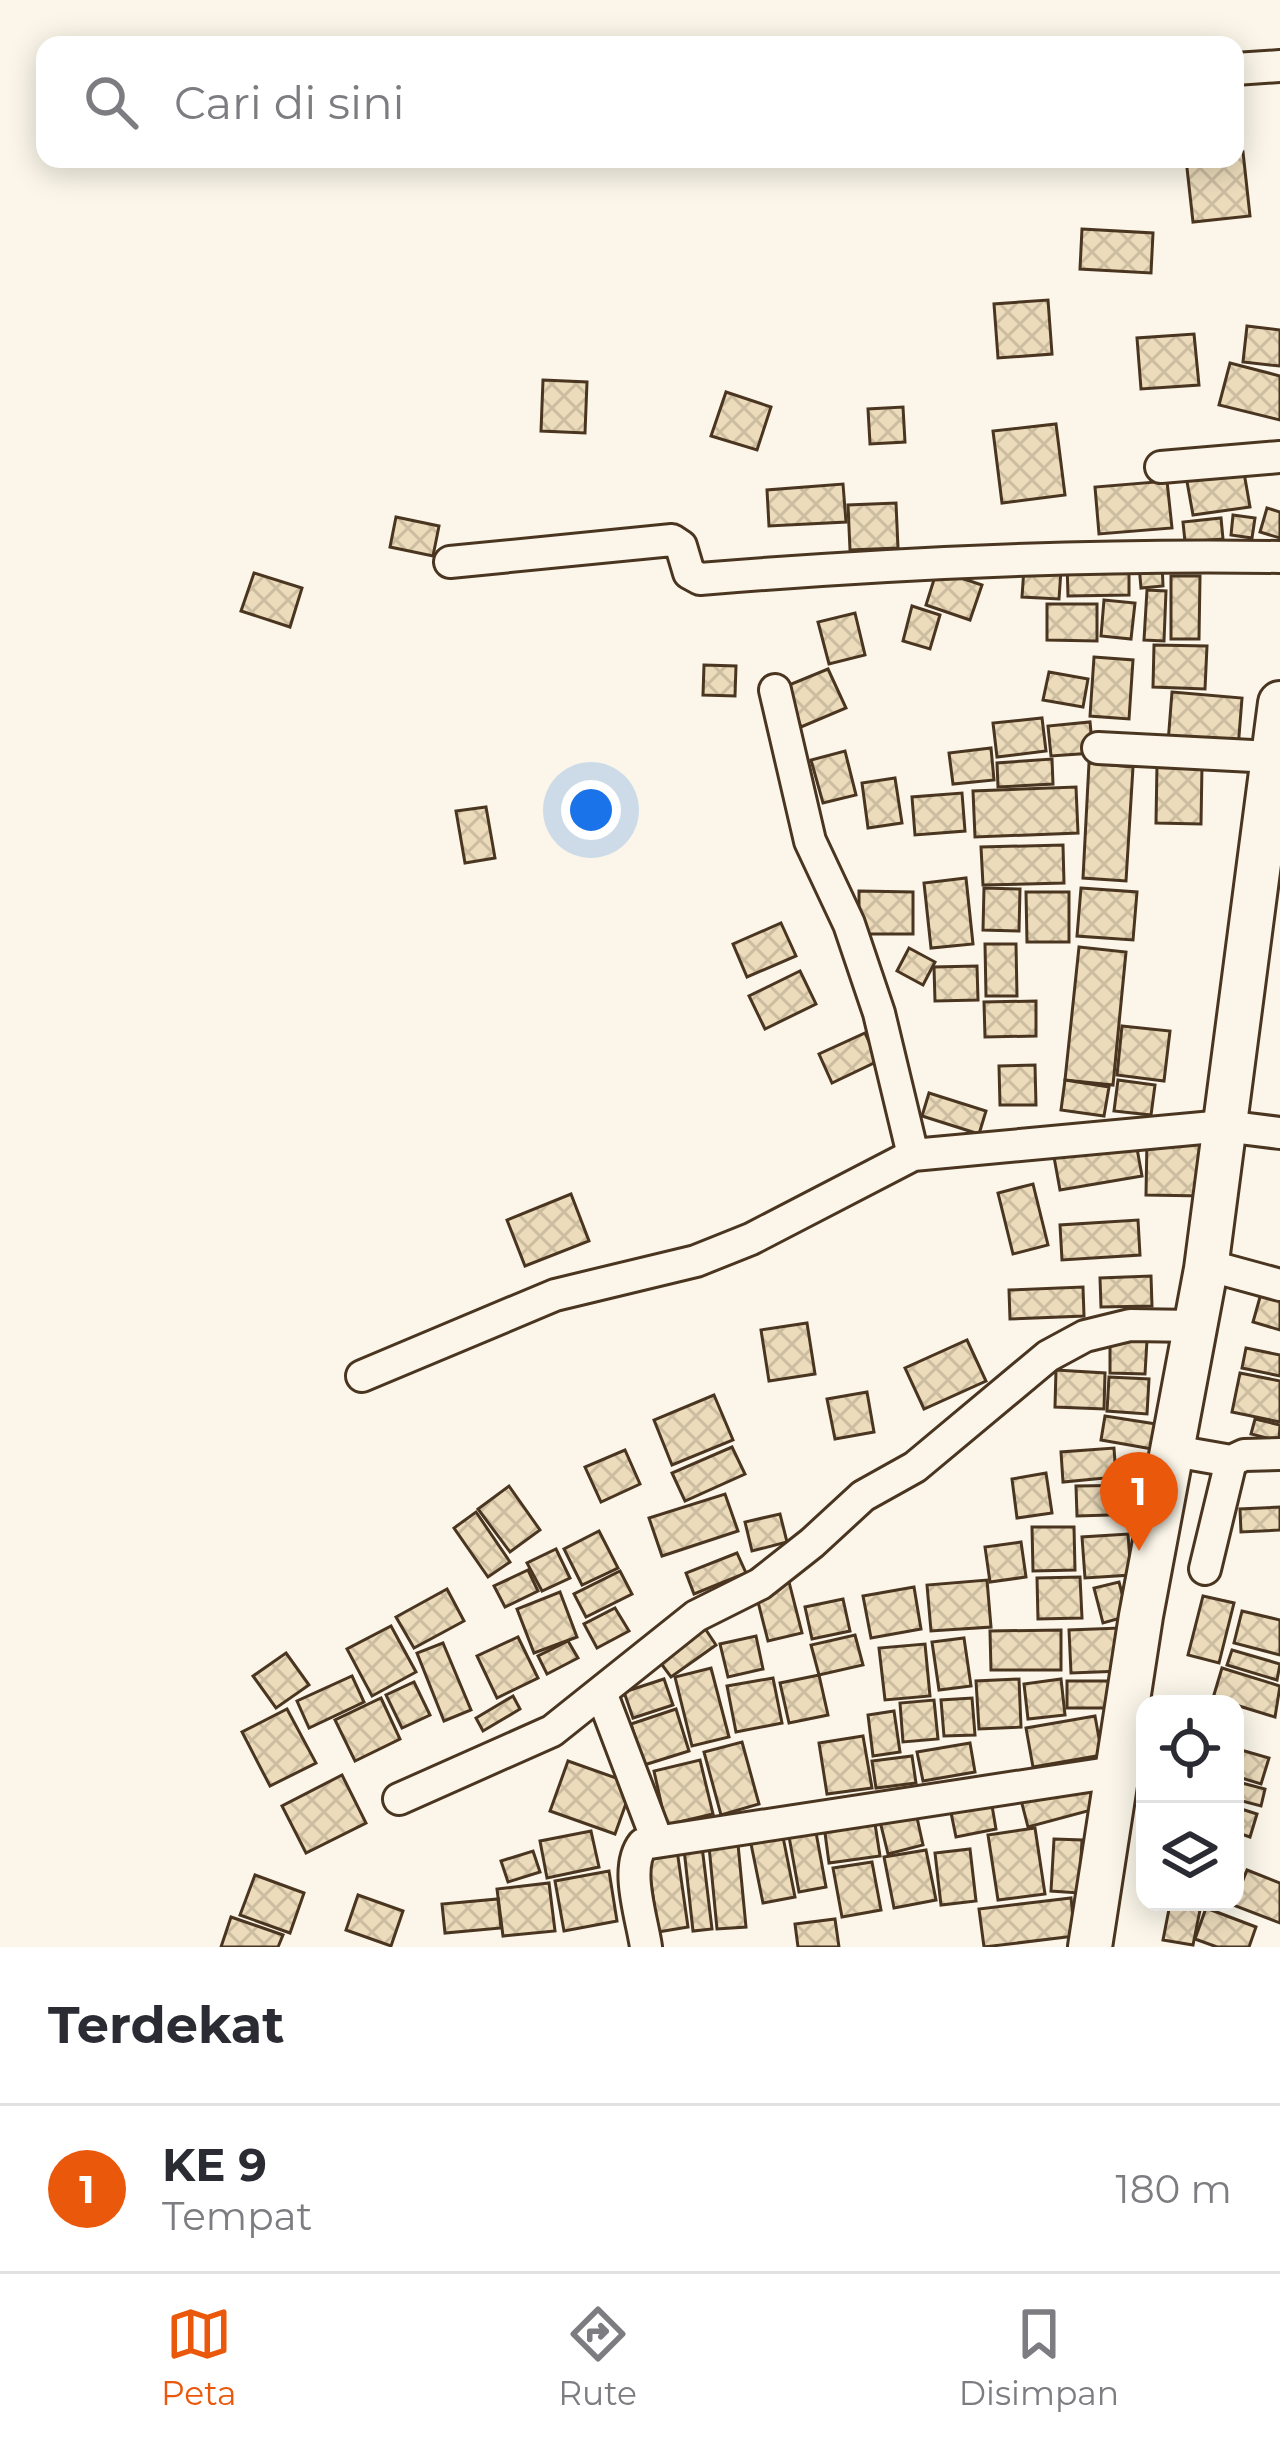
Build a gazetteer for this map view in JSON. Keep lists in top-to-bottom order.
{
  "page": {
    "search": "Cari di sini",
    "pins": "1",
    "heading": "Terdekat",
    "list": [
      {
        "mark": "1",
        "name": "KE 9",
        "note": "Tempat",
        "value": "180 m"
      }
    ],
    "nav": ["Peta", "Rute", "Disimpan"]
  }
}
